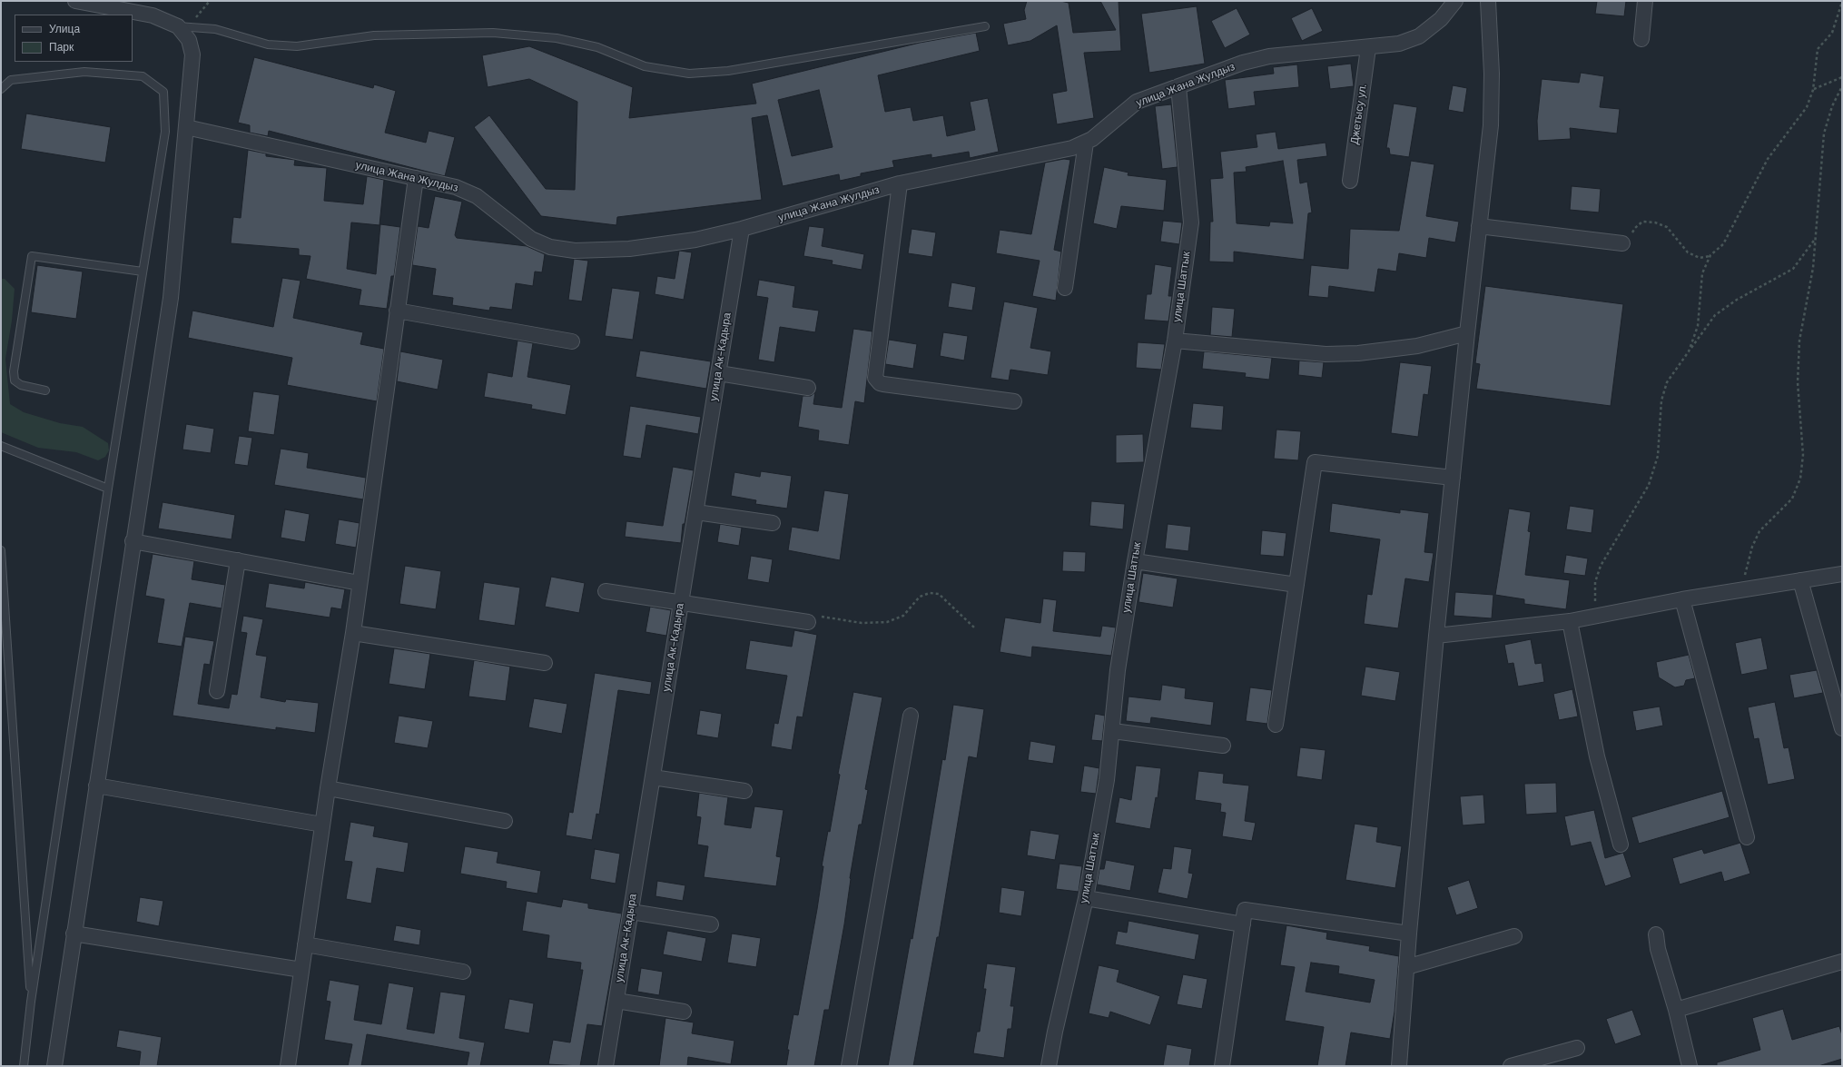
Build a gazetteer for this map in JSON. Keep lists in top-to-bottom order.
{
  "streets": {
    "street": [
      "улица Жана Жулдыз",
      "Джетысу ул.",
      "улица Шаттык",
      "улица Ак-Кадыра"
    ]
  },
  "crossings": [
    ["улица Жана Жулдыз", "Джетысу ул."],
    ["улица Жана Жулдыз", "улица Шаттык"],
    ["улица Жана Жулдыз", "улица Ак-Кадыра"]
  ],
  "legend": ["Улица", "Парк"]
}
